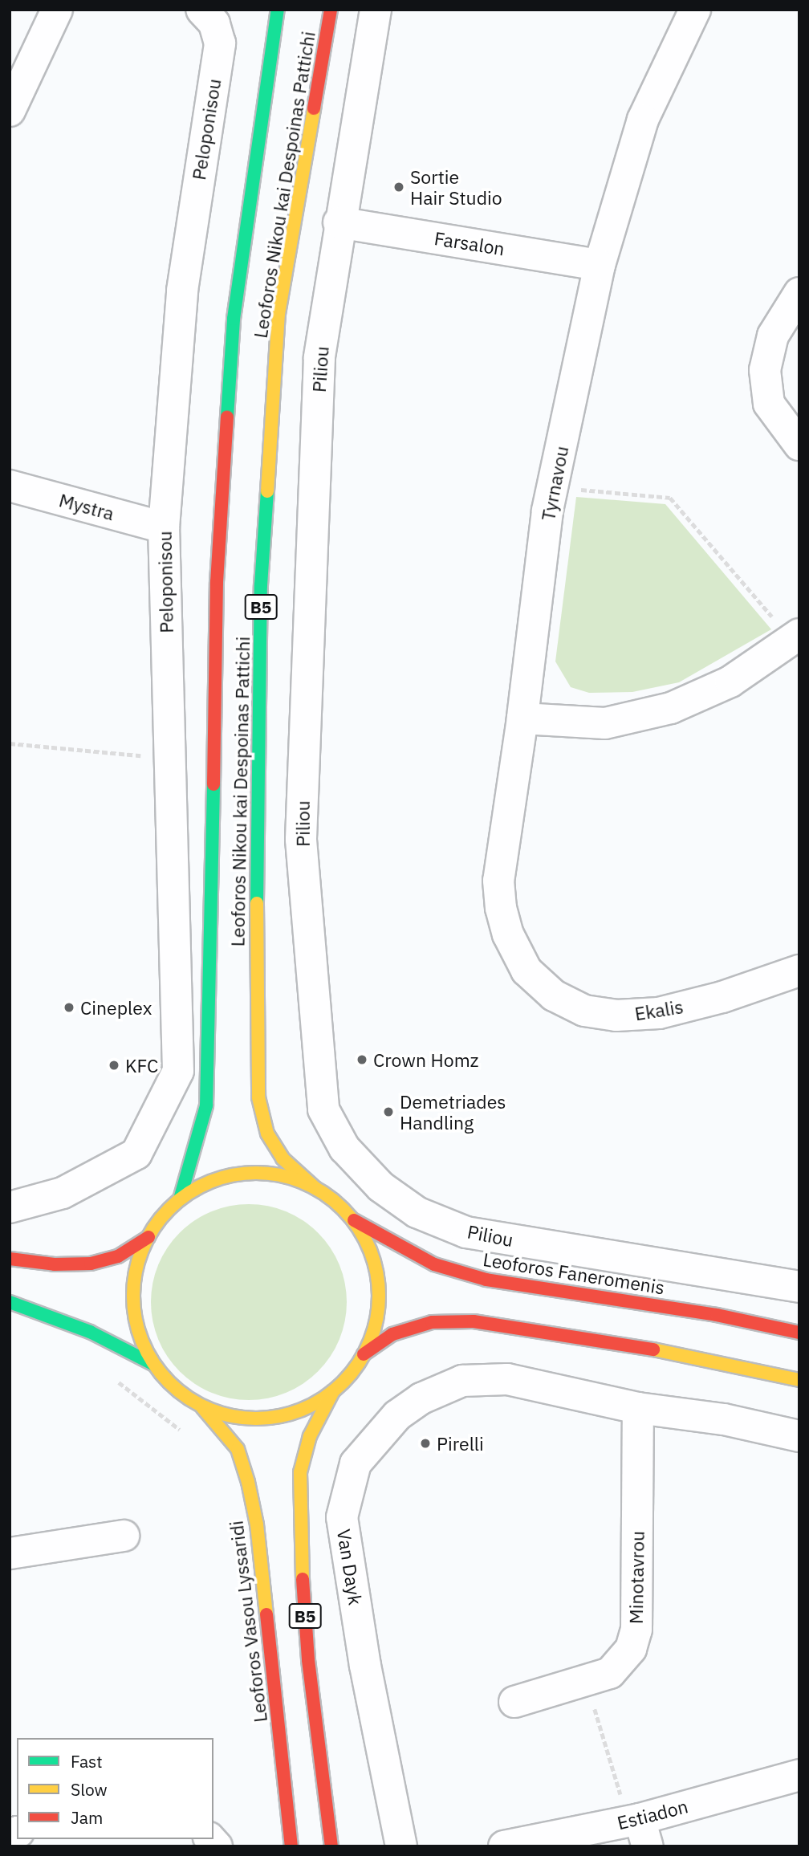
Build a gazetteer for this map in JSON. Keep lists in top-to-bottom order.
{
  "streets": {
    "main road": [
      "Leoforos Nikou kai Despoinas Pattichi",
      "B5",
      "Leoforos Faneromenis",
      "Leoforos Vasou Lyssaridi"
    ],
    "street": [
      "Peloponisou",
      "Farsalon",
      "Piliou",
      "Tyrnavou",
      "Mystra",
      "Ekalis",
      "Van Dayk",
      "Minotavrou",
      "Estiadon"
    ]
  },
  "crossings": [
    ["Peloponisou", "Mystra"],
    ["Leoforos Nikou kai Despoinas Pattichi", "B5"],
    ["Farsalon", "Piliou"],
    ["Farsalon", "Tyrnavou"],
    ["Tyrnavou", "Ekalis"],
    ["B5", "Leoforos Faneromenis"],
    ["B5", "Leoforos Vasou Lyssaridi"],
    ["Van Dayk", "Minotavrou"]
  ],
  "places": [
    "Sortie Hair Studio",
    "Cineplex",
    "Crown Homz",
    "KFC",
    "Demetriades Handling",
    "Pirelli"
  ],
  "legend": ["Fast", "Slow", "Jam"]
}
